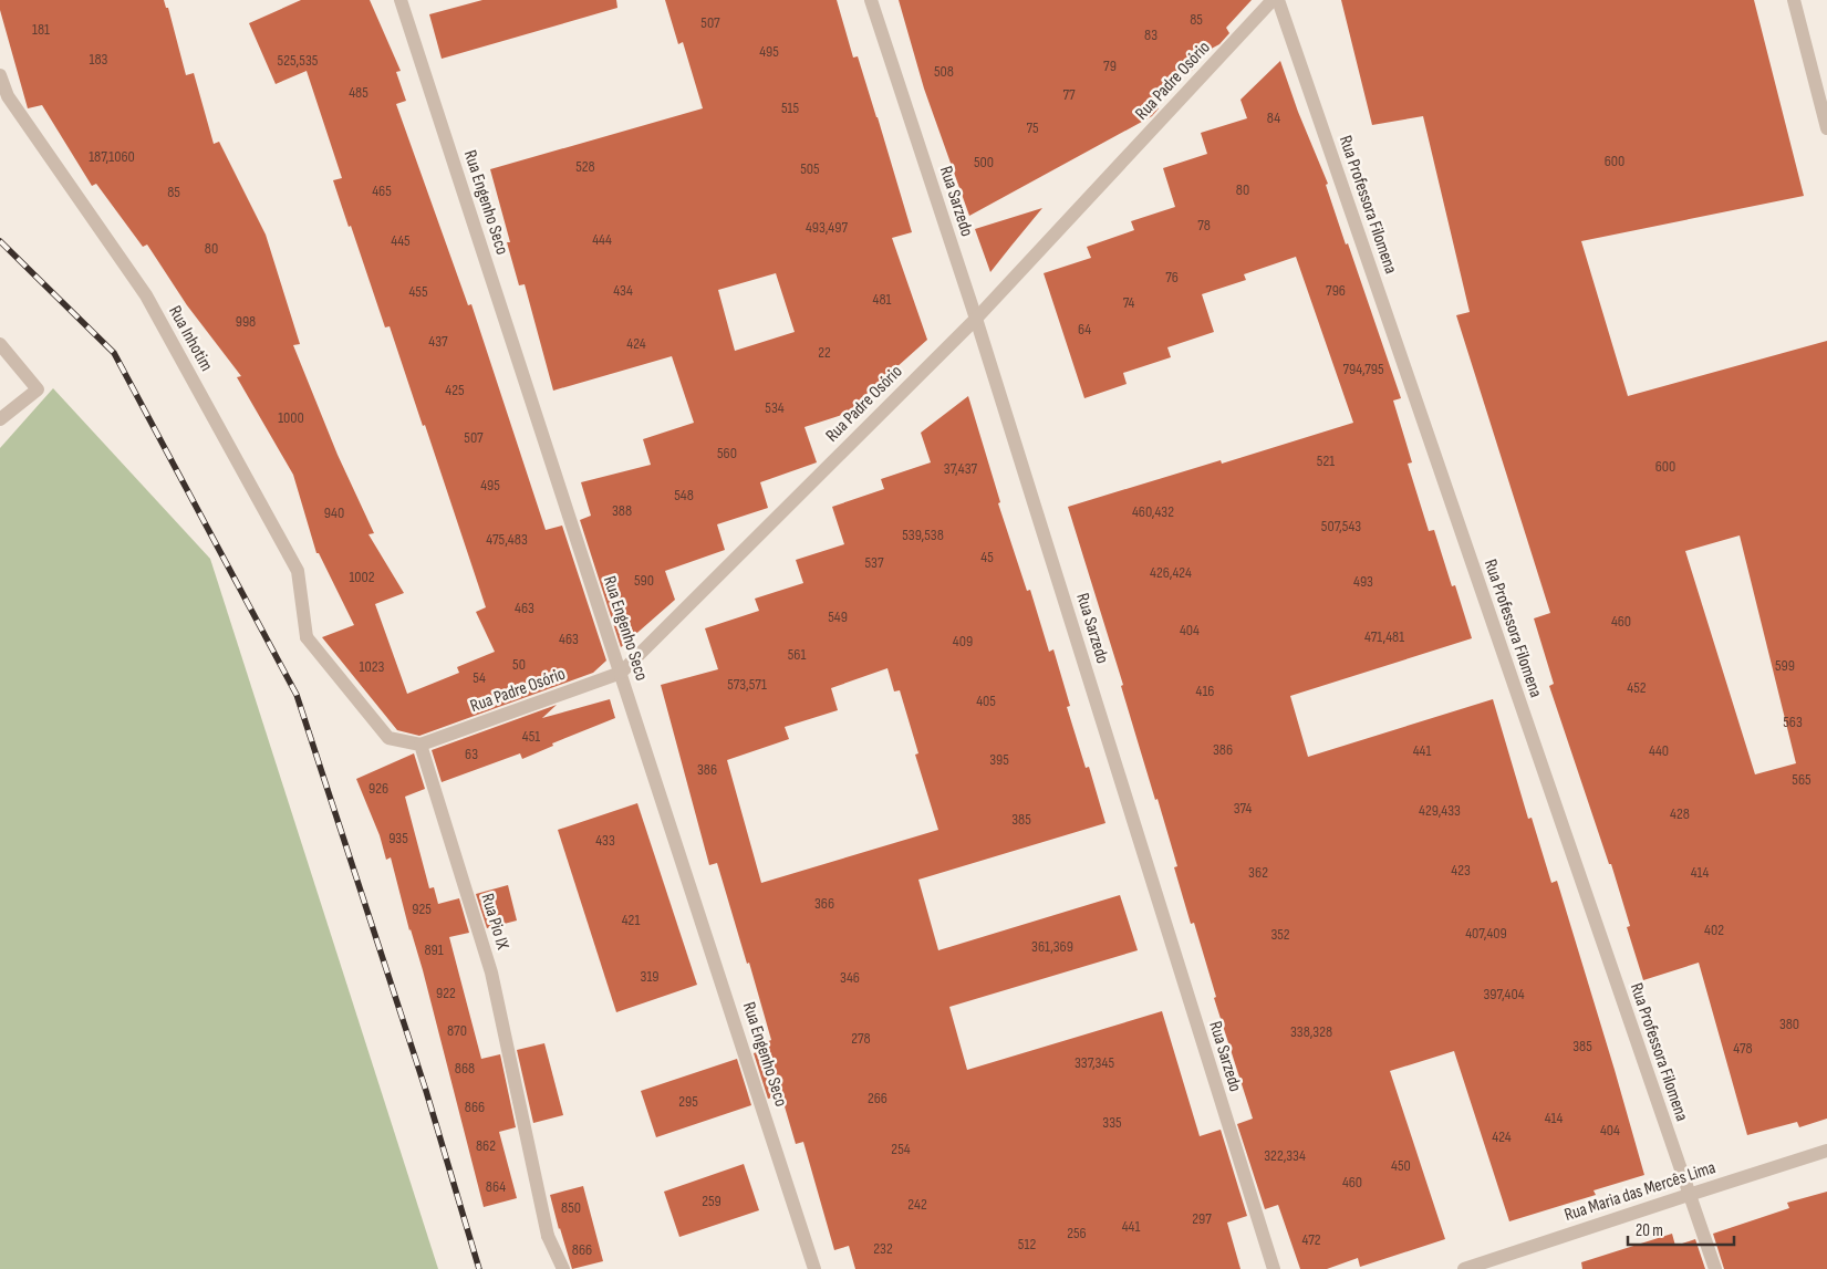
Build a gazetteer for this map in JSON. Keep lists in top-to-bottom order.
{
  "streets": {
    "street": [
      "Rua Padre Osório",
      "Rua Sarzedo",
      "Rua Engenho Seco",
      "Rua Professora Filomena",
      "Rua Inhotim",
      "Rua Pio IX",
      "Rua Maria das Mercês Lima"
    ]
  },
  "crossings": [
    ["Rua Padre Osório", "Rua Sarzedo"],
    ["Rua Padre Osório", "Rua Engenho Seco"],
    ["Rua Padre Osório", "Rua Inhotim"],
    ["Rua Padre Osório", "Rua Pio IX"],
    ["Rua Professora Filomena", "Rua Maria das Mercês Lima"],
    ["Rua Inhotim", "Rua Pio IX"]
  ],
  "house_numbers": [
    "85",
    "507",
    "181",
    "83",
    "495",
    "183",
    "525,535",
    "79",
    "508",
    "485",
    "77",
    "515",
    "84",
    "75",
    "187,1060",
    "600",
    "500",
    "528",
    "505",
    "80",
    "465",
    "85",
    "78",
    "493,497",
    "444",
    "445",
    "80",
    "76",
    "434",
    "796",
    "455",
    "481",
    "74",
    "998",
    "64",
    "437",
    "424",
    "22",
    "794,795",
    "425",
    "534",
    "1000",
    "507",
    "560",
    "521",
    "600",
    "37,437",
    "495",
    "548",
    "388",
    "460,432",
    "940",
    "507,543",
    "539,538",
    "475,483",
    "45",
    "537",
    "426,424",
    "1002",
    "590",
    "493",
    "463",
    "549",
    "460",
    "404",
    "471,481",
    "463",
    "409",
    "561",
    "50",
    "599",
    "1023",
    "54",
    "573,571",
    "452",
    "416",
    "405",
    "563",
    "451",
    "386",
    "441",
    "440",
    "63",
    "395",
    "386",
    "565",
    "926",
    "374",
    "429,433",
    "428",
    "385",
    "935",
    "433",
    "423",
    "362",
    "414",
    "366",
    "925",
    "421",
    "402",
    "407,409",
    "352",
    "361,369",
    "891",
    "319",
    "346",
    "922",
    "397,404",
    "380",
    "870",
    "338,328",
    "278",
    "385",
    "478",
    "337,345",
    "868",
    "266",
    "295",
    "866",
    "414",
    "335",
    "404",
    "424",
    "862",
    "254",
    "322,334",
    "450",
    "460",
    "864",
    "259",
    "242",
    "850",
    "297",
    "441",
    "256",
    "472",
    "512",
    "232",
    "866"
  ],
  "scale_bar": "20 m"
}
